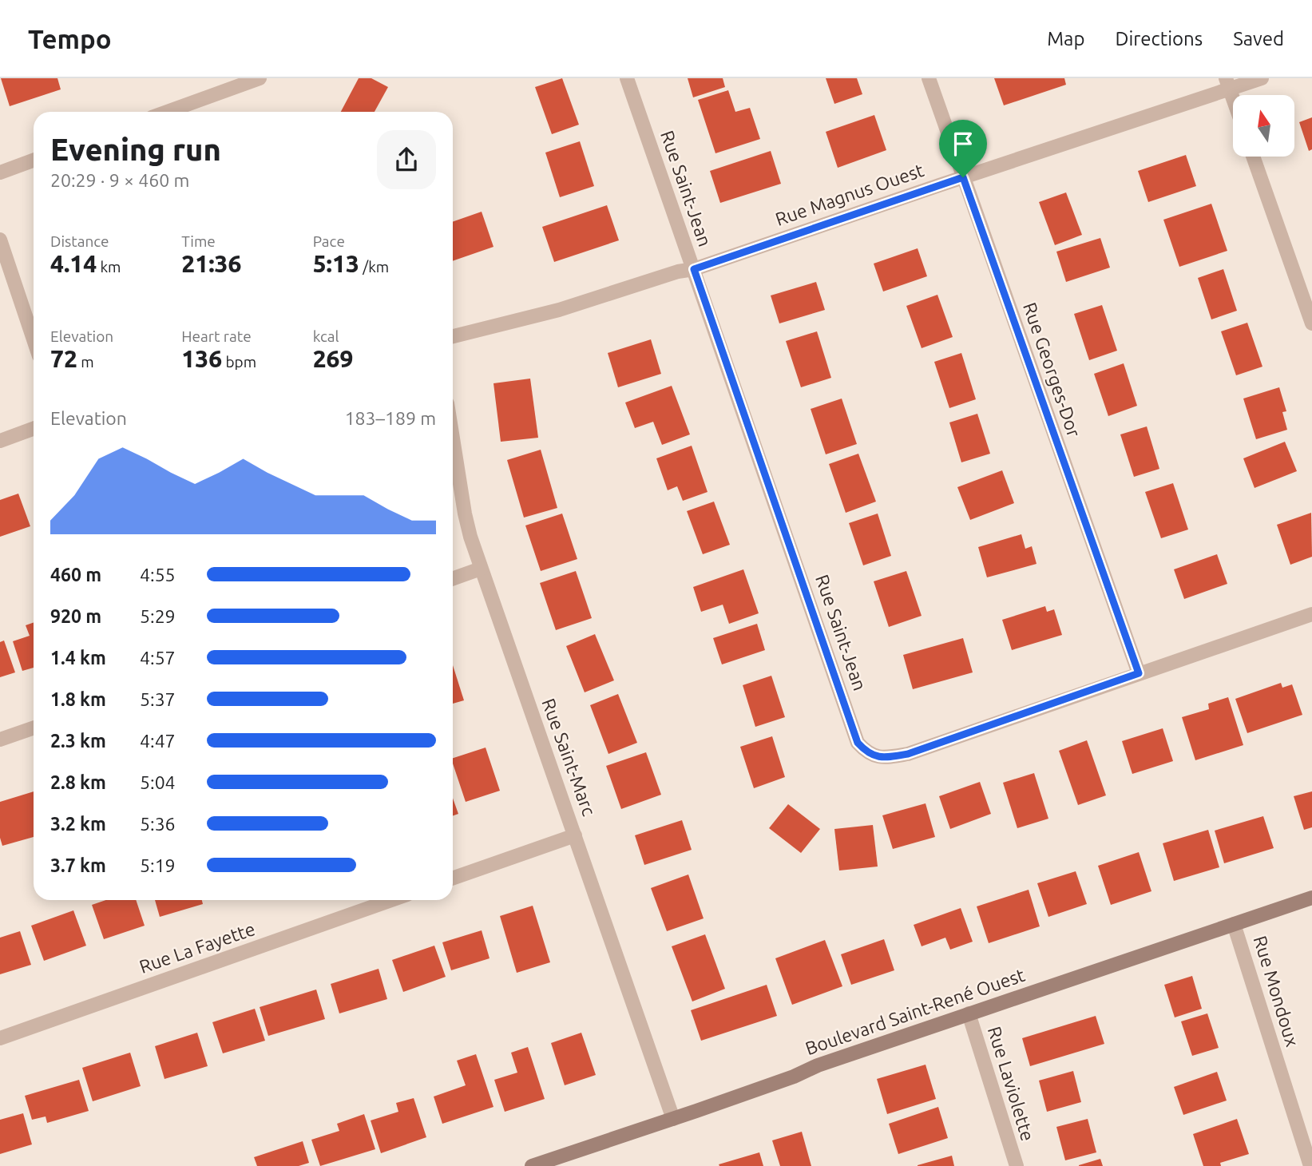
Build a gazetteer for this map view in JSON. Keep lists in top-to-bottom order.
{
  "streets": {
    "street": [
      "Rue Saint-Jean",
      "Rue Magnus Ouest",
      "Rue Georges-Dor",
      "Rue Saint-Marc",
      "Rue La Fayette",
      "Rue Mondoux",
      "Boulevard Saint-René Ouest",
      "Rue Laviolette"
    ]
  },
  "crossings": [
    ["Rue Saint-Jean", "Rue Magnus Ouest"],
    ["Rue Saint-Jean", "Rue Georges-Dor"],
    ["Rue Magnus Ouest", "Rue Georges-Dor"],
    ["Rue Saint-Marc", "Boulevard Saint-René Ouest"],
    ["Rue Mondoux", "Boulevard Saint-René Ouest"],
    ["Boulevard Saint-René Ouest", "Rue Laviolette"]
  ],
  "north": "top",
  "page": {
    "header": "Tempo",
    "nav": ["Map", "Directions", "Saved"],
    "heading": ["Evening run", "20:29 · 9 × 460 m"],
    "stats": [
      ["Distance", "4.14 km"],
      ["Time", "21:36"],
      ["Pace", "5:13 /km"],
      ["Elevation", "72 m"],
      ["Heart rate", "136 bpm"],
      ["kcal", "269"]
    ],
    "chart": ["Elevation", "183–189 m"],
    "list": [
      {
        "name": "460 m",
        "note": "4:55"
      },
      {
        "name": "920 m",
        "note": "5:29"
      },
      {
        "name": "1.4 km",
        "note": "4:57"
      },
      {
        "name": "1.8 km",
        "note": "5:37"
      },
      {
        "name": "2.3 km",
        "note": "4:47"
      },
      {
        "name": "2.8 km",
        "note": "5:04"
      },
      {
        "name": "3.2 km",
        "note": "5:36"
      },
      {
        "name": "3.7 km",
        "note": "5:19"
      }
    ]
  }
}
